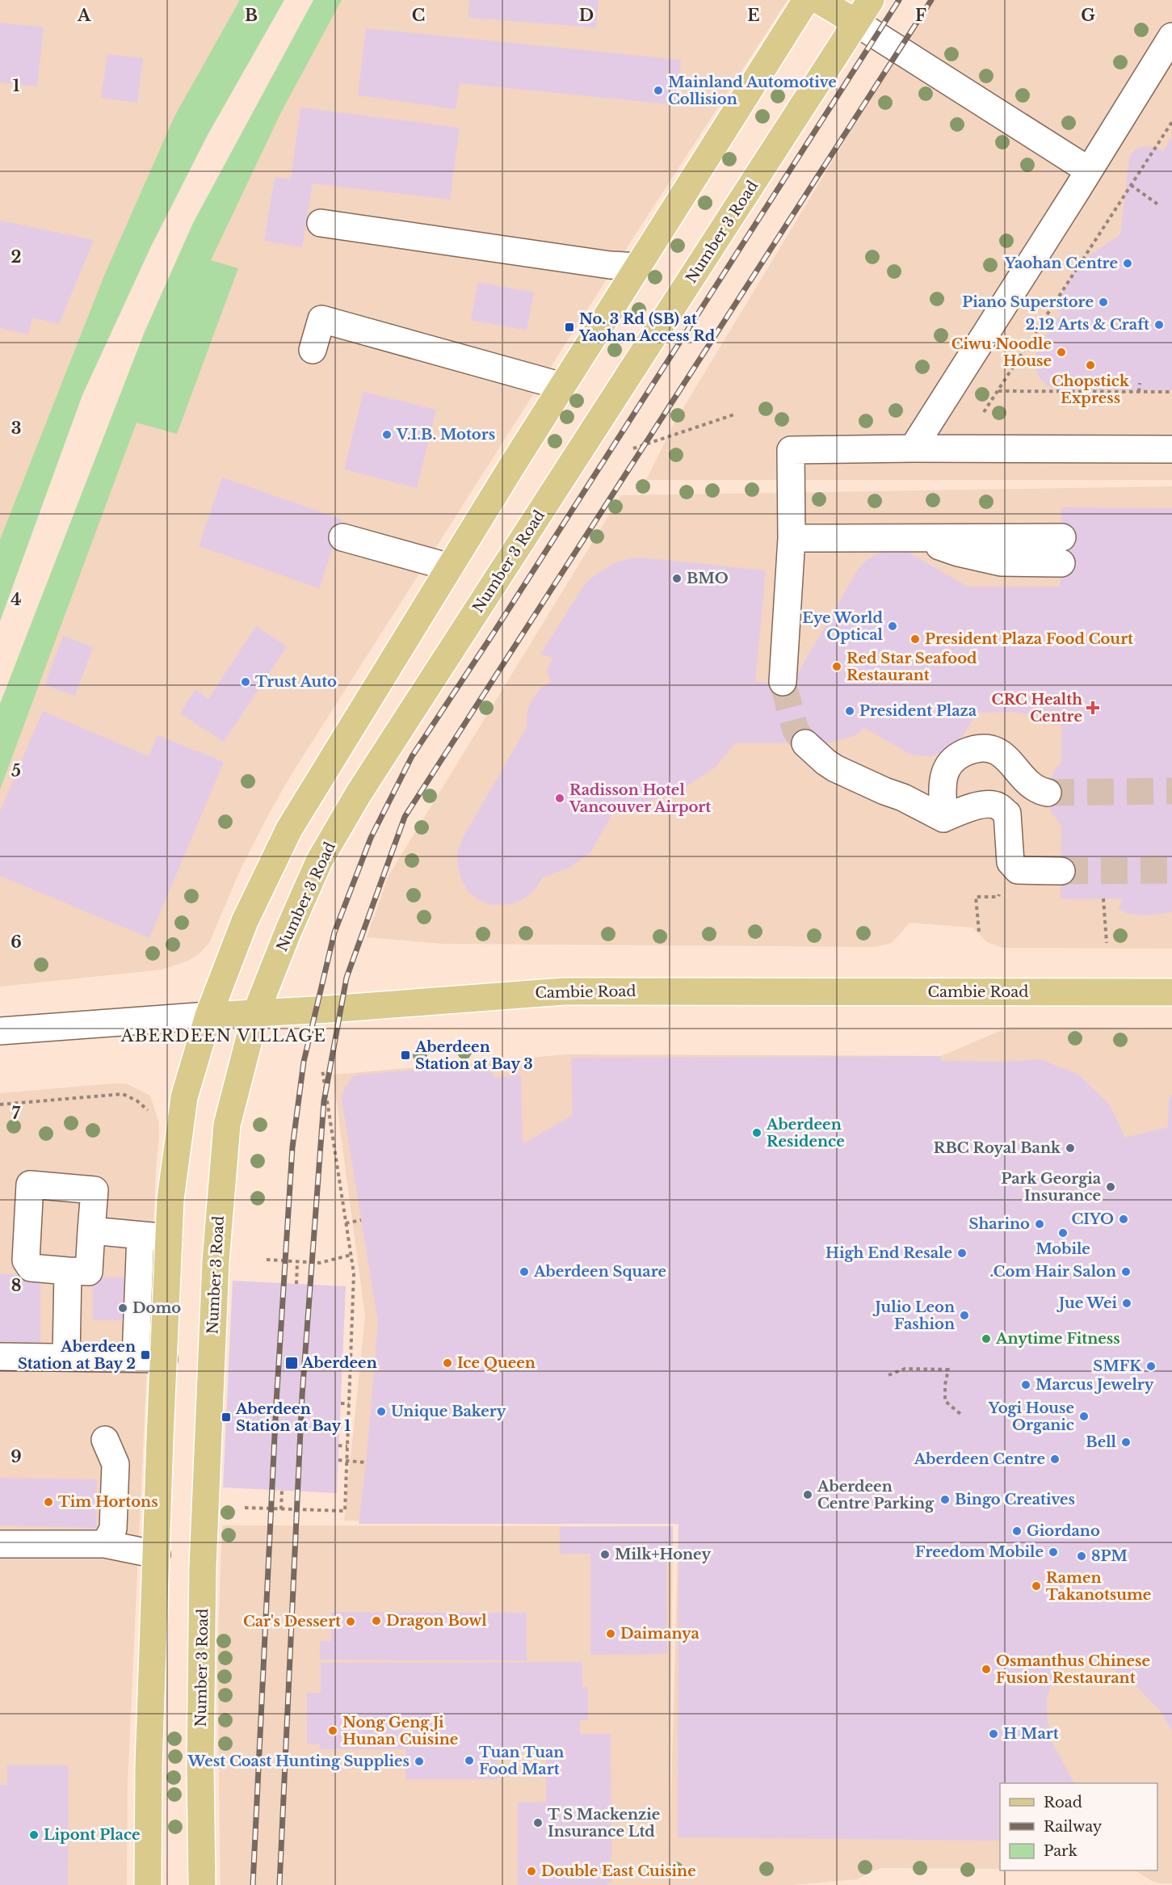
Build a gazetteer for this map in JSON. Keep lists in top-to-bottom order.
{
  "streets": {
    "main road": ["Number 3 Road", "Cambie Road"]
  },
  "crossings": [
    ["Number 3 Road", "Cambie Road"]
  ],
  "districts": ["ABERDEEN VILLAGE"],
  "places": {
    "other": [
      "Mainland Automotive Collision",
      "Yaohan Centre",
      "Piano Superstore",
      "2.12 Arts & Craft",
      "Ciwu Noodle House",
      "Chopstick Express",
      "V.I.B. Motors",
      "BMO",
      "Eye World Optical",
      "President Plaza Food Court",
      "Red Star Seafood Restaurant",
      "Trust Auto",
      "President Plaza",
      "Radisson Hotel Vancouver Airport",
      "Aberdeen Residence",
      "RBC Royal Bank",
      "Park Georgia Insurance",
      "CIYO",
      "Sharino",
      "Mobile",
      "High End Resale",
      "Aberdeen Square",
      ".Com Hair Salon",
      "Jue Wei",
      "Domo",
      "Julio Leon Fashion",
      "Anytime Fitness",
      "Ice Queen",
      "SMFK",
      "Marcus Jewelry",
      "Unique Bakery",
      "Yogi House Organic",
      "Bell",
      "Aberdeen Centre",
      "Aberdeen Centre Parking",
      "Bingo Creatives",
      "Tim Hortons",
      "Giordano",
      "Freedom Mobile",
      "Milk+Honey",
      "8PM",
      "Ramen Takanotsume",
      "Dragon Bowl",
      "Car's Dessert",
      "Daimanya",
      "Osmanthus Chinese Fusion Restaurant",
      "Nong Geng Ji Hunan Cuisine",
      "H Mart",
      "Tuan Tuan Food Mart",
      "West Coast Hunting Supplies",
      "T S Mackenzie Insurance Ltd",
      "Lipont Place",
      "Double East Cuisine"
    ],
    "transit": [
      "No. 3 Rd (SB) at Yaohan Access Rd",
      "Aberdeen Station at Bay 3",
      "Aberdeen Station at Bay 2",
      "Aberdeen",
      "Aberdeen Station at Bay 1"
    ],
    "health": ["CRC Health Centre"]
  },
  "legend": ["Road", "Railway", "Park"],
  "grid": {
    "columns": [
      "A",
      "B",
      "C",
      "D",
      "E",
      "F",
      "G"
    ],
    "rows": [
      "1",
      "2",
      "3",
      "4",
      "5",
      "6",
      "7",
      "8",
      "9"
    ]
  }
}
